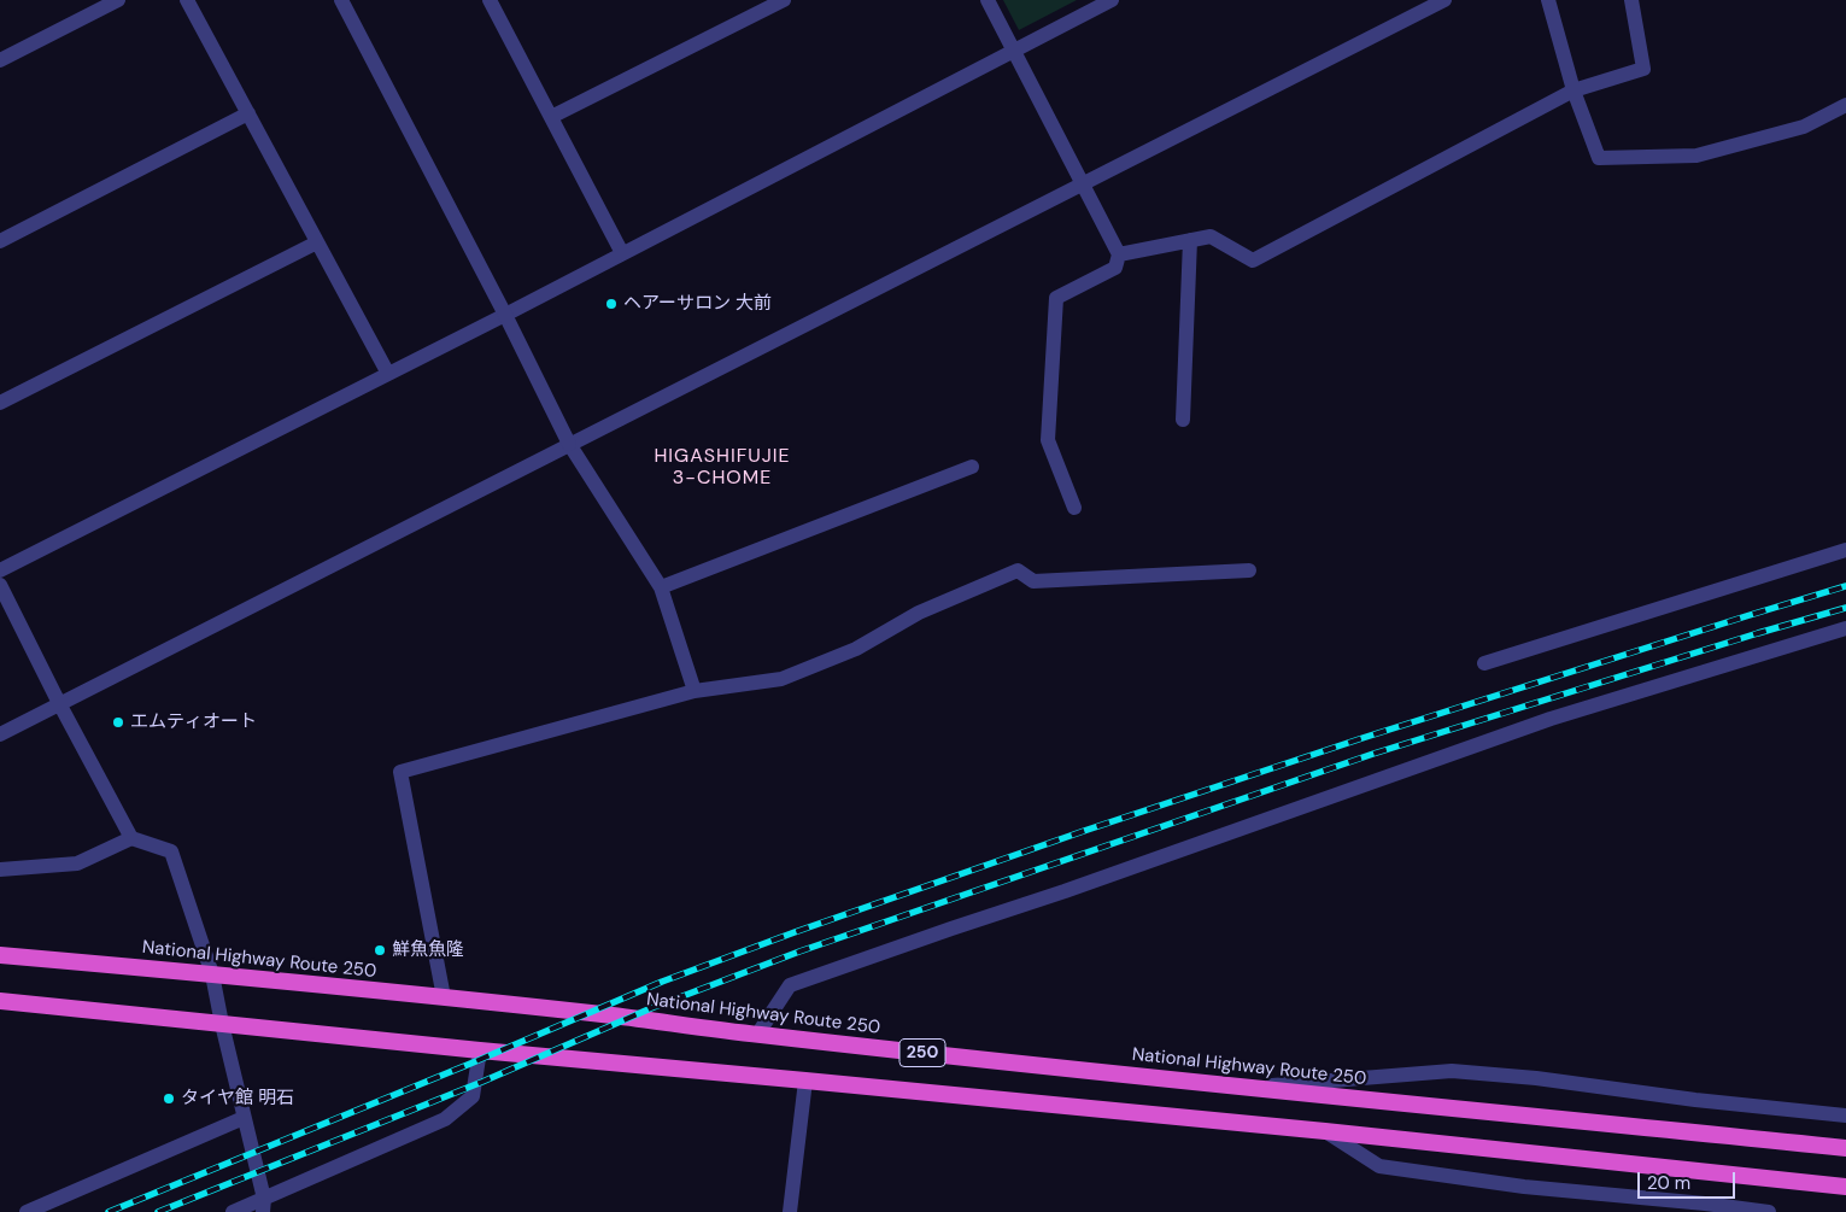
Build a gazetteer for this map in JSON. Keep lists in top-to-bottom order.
{
  "streets": {
    "highway": ["National Highway Route 250", "250"]
  },
  "districts": ["HIGASHIFUJIE 3-CHOME"],
  "places": [
    "ヘアーサロン 大前",
    "エムティオート",
    "鮮魚魚隆",
    "タイヤ館 明石"
  ],
  "scale_bar": "20 m"
}
